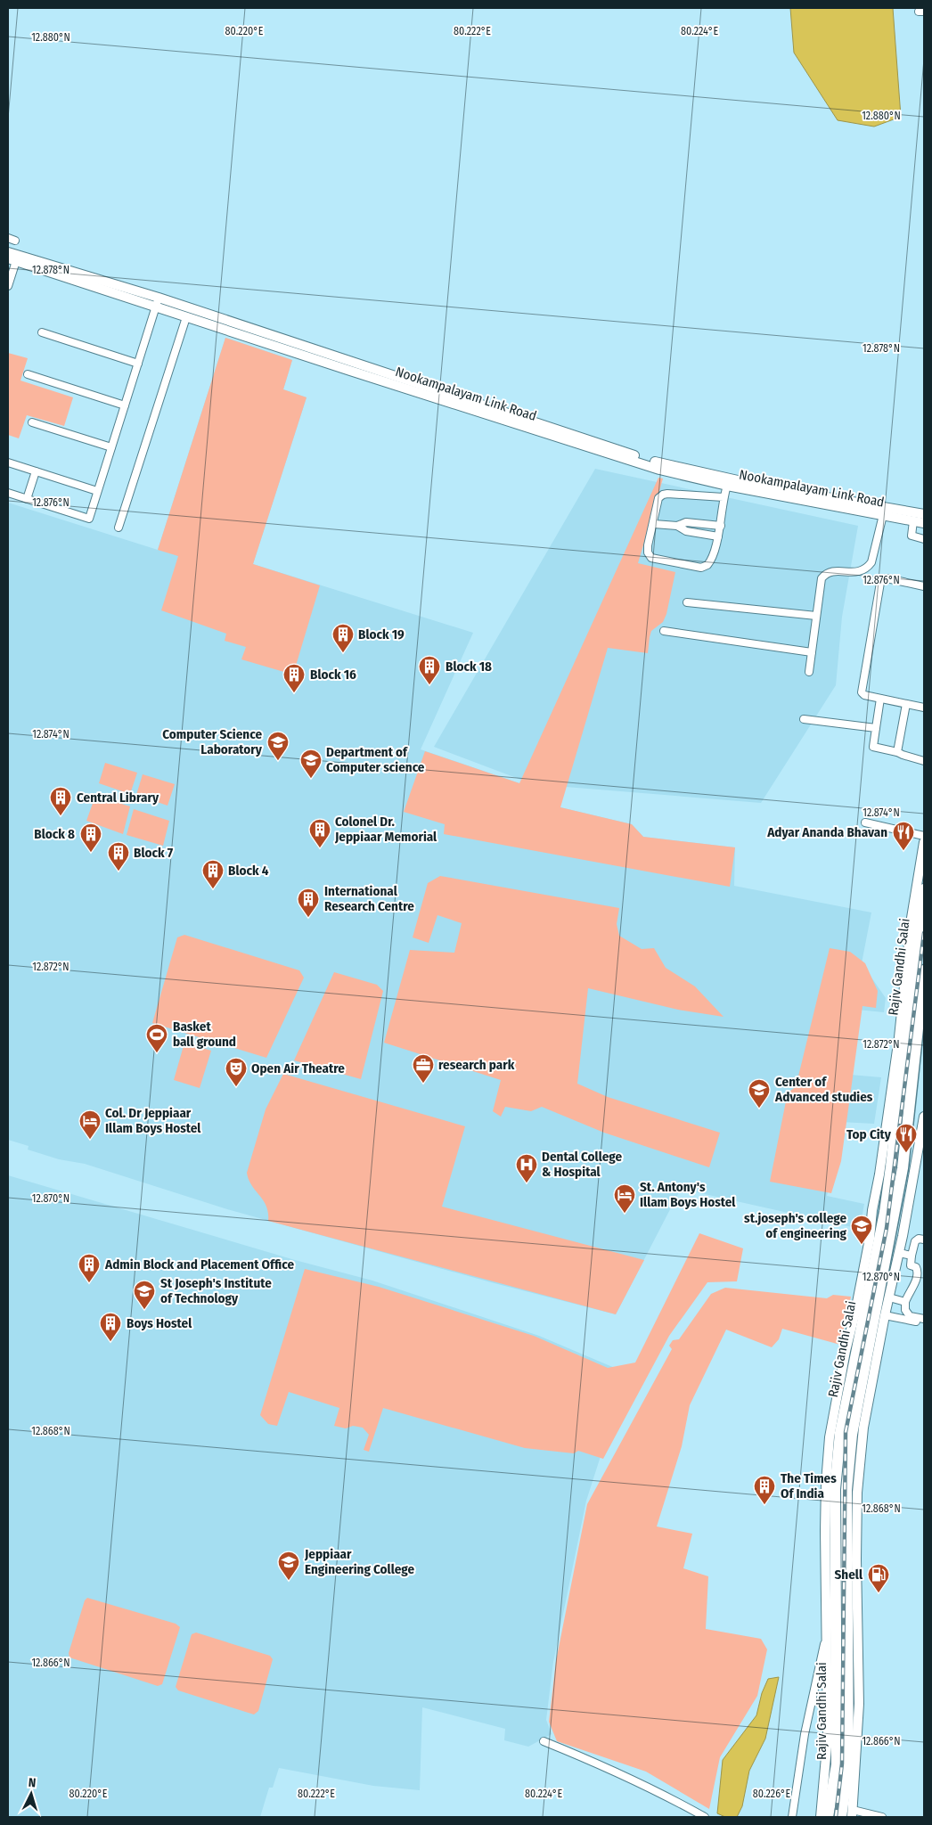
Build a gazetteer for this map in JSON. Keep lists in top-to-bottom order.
{
  "streets": {
    "main road": ["Rajiv Gandhi Salai"],
    "street": ["Nookampalayam Link Road"]
  },
  "places": {
    "building": [
      "Block 19",
      "Block 18",
      "Block 16",
      "Central Library",
      "Colonel Dr. Jeppiaar Memorial",
      "Block 8",
      "Block 7",
      "Block 4",
      "International Research Centre",
      "Admin Block and Placement Office",
      "Boys Hostel",
      "The Times Of India"
    ],
    "school or university": [
      "Computer Science Laboratory",
      "Department of Computer science",
      "Center of Advanced studies",
      "st.joseph's college of engineering",
      "St Joseph's Institute of Technology",
      "Jeppiaar Engineering College"
    ],
    "restaurant": ["Adyar Ananda Bhavan", "Top City"],
    "sports": ["Basket ball ground"],
    "office": ["research park"],
    "theatre": ["Open Air Theatre"],
    "hotel": ["Col. Dr Jeppiaar Illam Boys Hostel", "St. Antony's Illam Boys Hostel"],
    "hospital": ["Dental College & Hospital"],
    "fuel station": ["Shell"]
  },
  "north": "top",
  "coordinates": [
    "80.220°E",
    "80.222°E",
    "80.224°E",
    "12.880°N",
    "12.878°N",
    "12.876°N",
    "12.874°N",
    "12.872°N",
    "12.870°N",
    "12.868°N",
    "12.866°N",
    "80.226°E"
  ]
}
